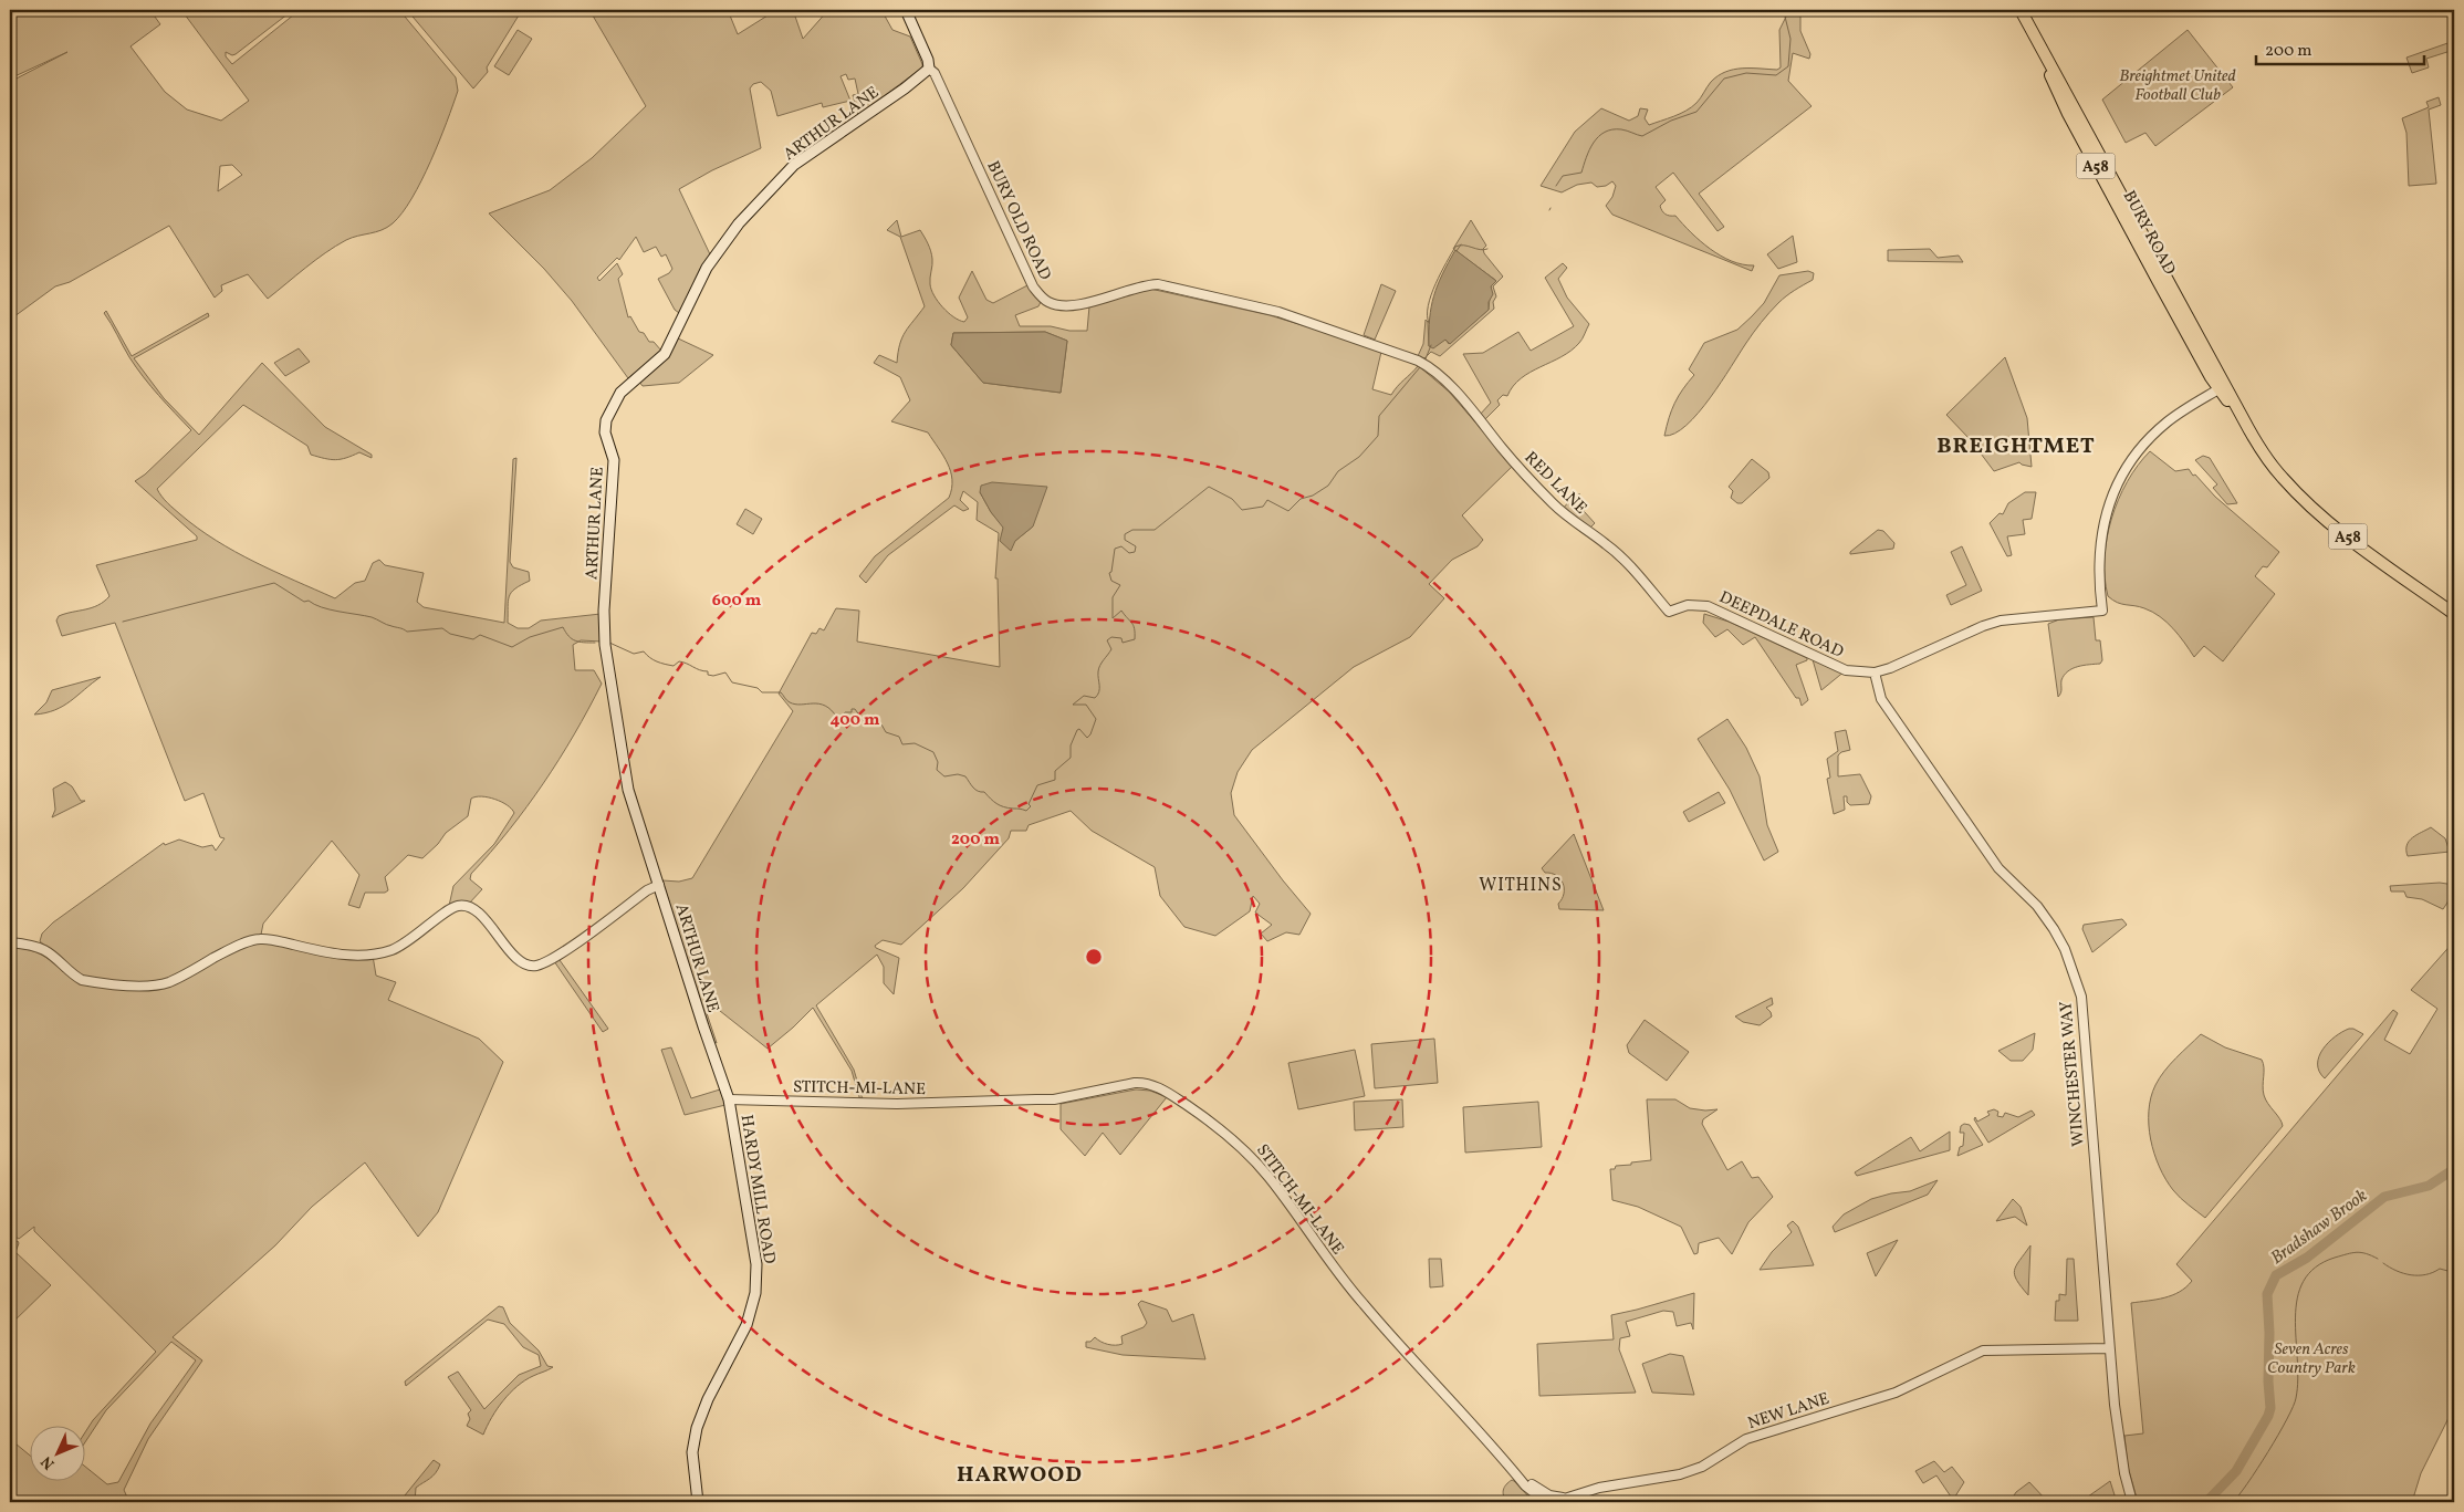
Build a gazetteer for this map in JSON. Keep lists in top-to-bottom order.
{
  "streets": {
    "highway": ["A58", "BURY ROAD"],
    "main road": ["ARTHUR LANE", "BURY OLD ROAD", "HARDY MILL ROAD"],
    "street": [
      "RED LANE",
      "DEEPDALE ROAD",
      "WINCHESTER WAY",
      "STITCH-MI-LANE",
      "NEW LANE"
    ]
  },
  "crossings": [
    ["ARTHUR LANE", "BURY OLD ROAD"],
    ["ARTHUR LANE", "STITCH-MI-LANE"],
    ["ARTHUR LANE", "HARDY MILL ROAD"],
    ["BURY OLD ROAD", "RED LANE"],
    ["RED LANE", "DEEPDALE ROAD"],
    ["DEEPDALE ROAD", "WINCHESTER WAY"],
    ["WINCHESTER WAY", "NEW LANE"],
    ["STITCH-MI-LANE", "HARDY MILL ROAD"],
    ["STITCH-MI-LANE", "NEW LANE"]
  ],
  "districts": ["BREIGHTMET", "WITHINS", "HARWOOD"],
  "water": ["Bradshaw Brook"],
  "parks": ["Breightmet United Football Club", "Seven Acres Country Park"],
  "scale_bar": "200 m",
  "north": "bottom left",
  "rings": ["600 m", "400 m", "200 m"]
}
